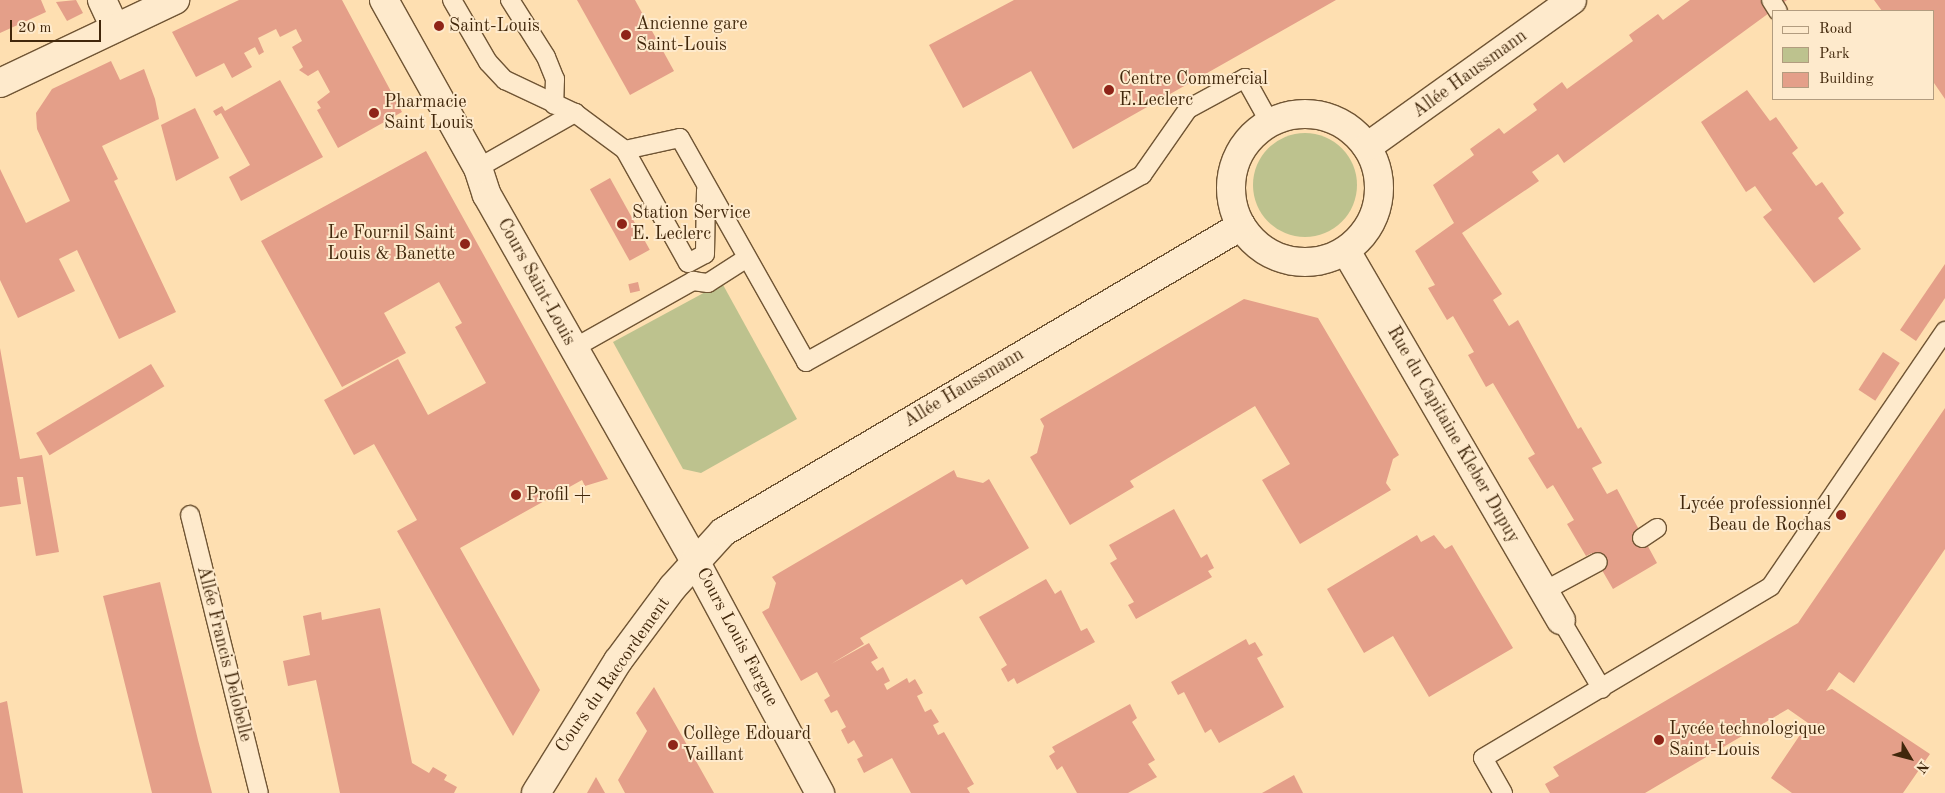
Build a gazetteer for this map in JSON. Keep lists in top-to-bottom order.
{
  "streets": {
    "street": [
      "Allée Haussmann",
      "Cours Saint-Louis",
      "Rue du Capitaine Kleber Dupuy",
      "Cours Louis Fargue",
      "Cours du Raccordement"
    ],
    "lane": ["Allée Francis Delobelle"]
  },
  "crossings": [
    ["Allée Haussmann", "Cours Saint-Louis"],
    ["Allée Haussmann", "Rue du Capitaine Kleber Dupuy"],
    ["Allée Haussmann", "Cours Louis Fargue"],
    ["Allée Haussmann", "Cours du Raccordement"],
    ["Cours Saint-Louis", "Cours Louis Fargue"],
    ["Cours Saint-Louis", "Cours du Raccordement"],
    ["Cours Louis Fargue", "Cours du Raccordement"]
  ],
  "places": [
    "Saint-Louis",
    "Ancienne gare Saint-Louis",
    "Centre Commercial E.Leclerc",
    "Pharmacie Saint Louis",
    "Station Service E. Leclerc",
    "Le Fournil Saint Louis & Banette",
    "Profil +",
    "Lycée professionnel Beau de Rochas",
    "Lycée technologique Saint-Louis",
    "Collège Edouard Vaillant"
  ],
  "legend": ["Road", "Park", "Building"],
  "scale_bar": "20 m",
  "north": "bottom right"
}
